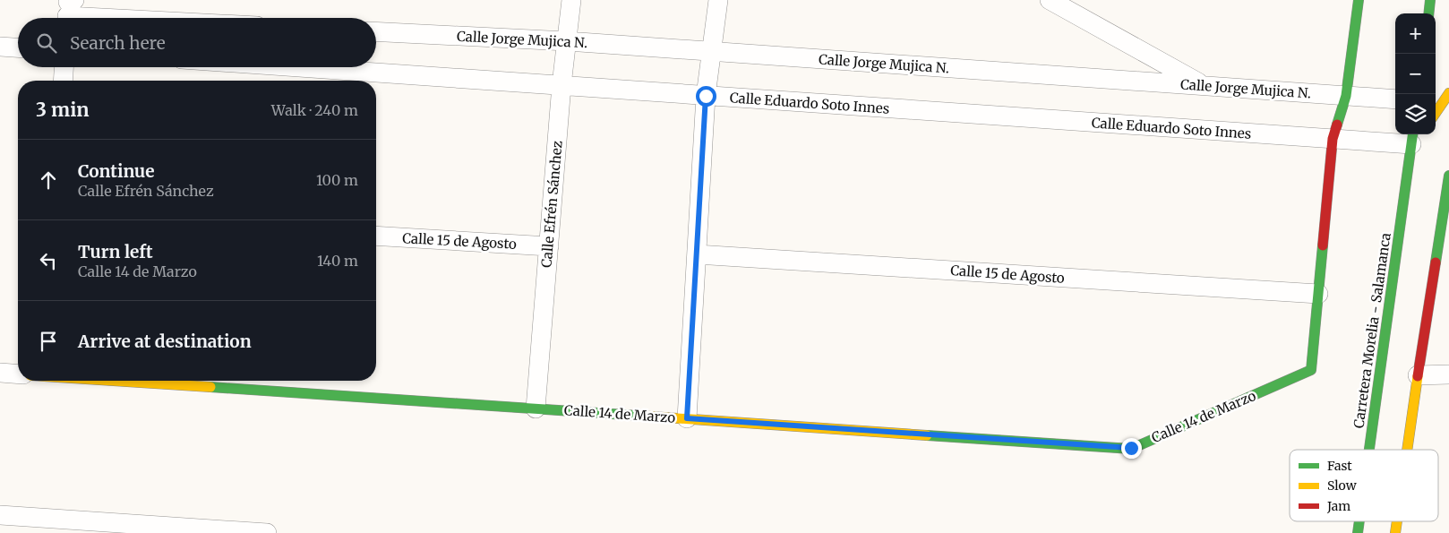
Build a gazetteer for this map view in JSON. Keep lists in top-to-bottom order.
{
  "streets": {
    "street": [
      "Calle Jorge Mujica N.",
      "Calle Eduardo Soto Innes",
      "Calle Efrén Sánchez",
      "Calle 15 de Agosto",
      "Carretera Morelia - Salamanca",
      "Calle 14 de Marzo"
    ]
  },
  "crossings": [
    ["Calle Jorge Mujica N.", "Calle Efrén Sánchez"],
    ["Calle Jorge Mujica N.", "Calle 14 de Marzo"],
    ["Calle Eduardo Soto Innes", "Calle Efrén Sánchez"],
    ["Calle Eduardo Soto Innes", "Carretera Morelia - Salamanca"],
    ["Calle Eduardo Soto Innes", "Calle 14 de Marzo"],
    ["Calle Efrén Sánchez", "Calle 15 de Agosto"],
    ["Calle Efrén Sánchez", "Calle 14 de Marzo"],
    ["Calle 15 de Agosto", "Calle 14 de Marzo"]
  ],
  "legend": ["Fast", "Slow", "Jam"],
  "page": {
    "map_buttons": ["+", "−"],
    "search": "Search here",
    "heading": ["3 min", "Walk · 240 m"],
    "list": [
      ["Continue", "Calle Efrén Sánchez", "100 m"],
      ["Turn left", "Calle 14 de Marzo", "140 m"],
      "Arrive at destination"
    ]
  }
}
